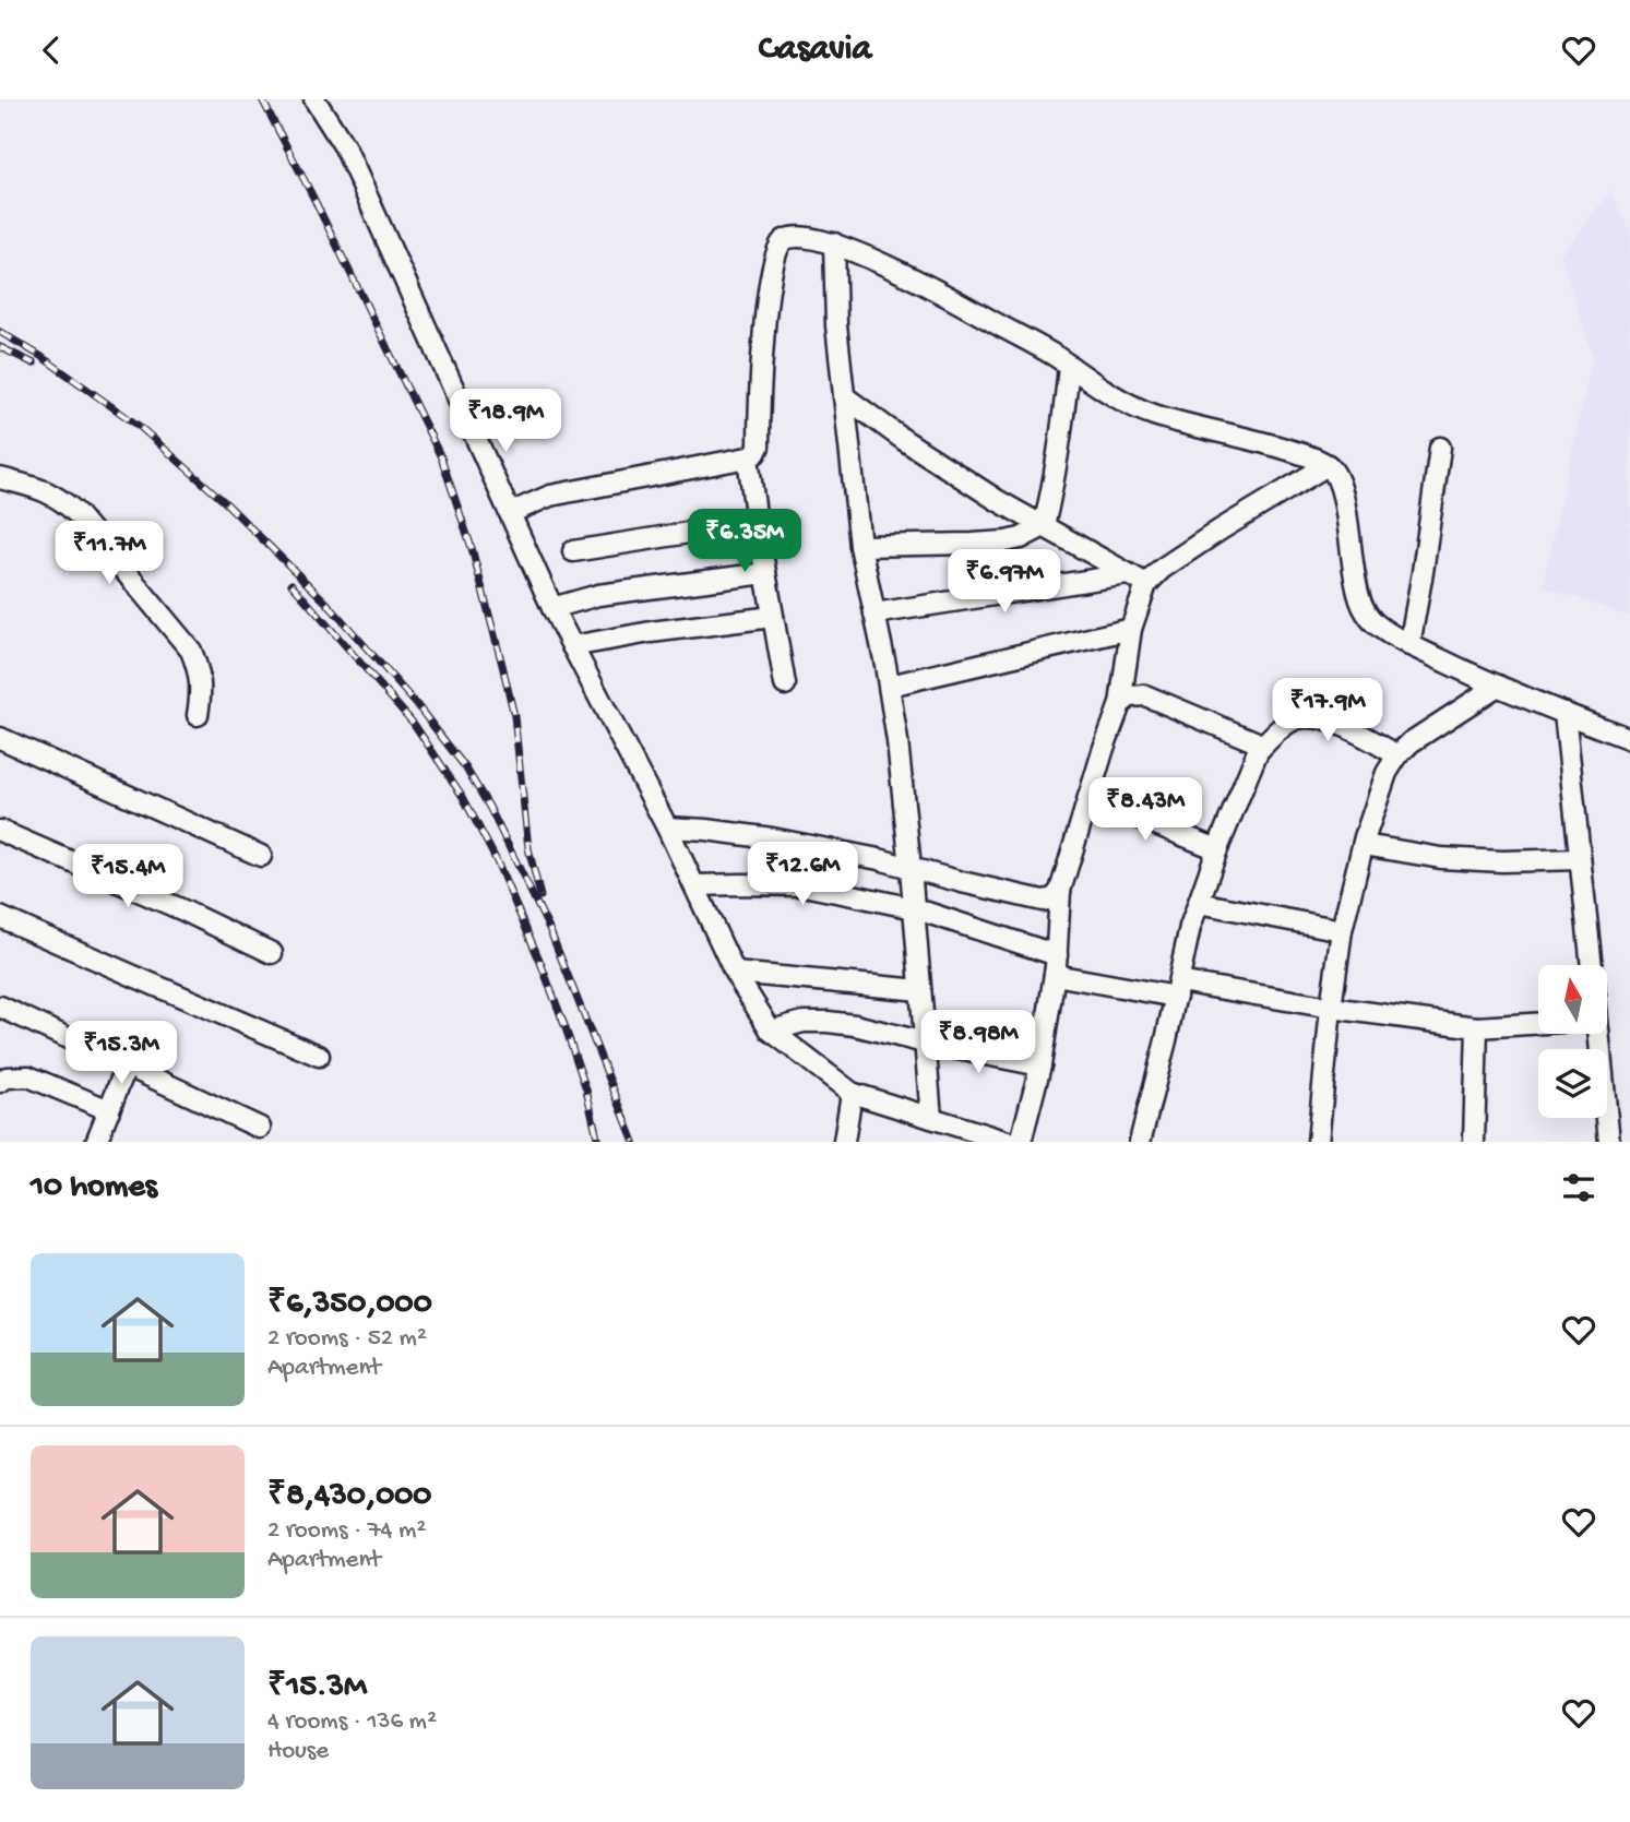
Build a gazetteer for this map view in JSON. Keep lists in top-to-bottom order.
{
  "north": "top",
  "page": {
    "header": "Casavia",
    "price": [
      "₹18.9M",
      "₹6.35M",
      "₹11.7M",
      "₹6.97M",
      "₹17.9M",
      "₹8.43M",
      "₹12.6M",
      "₹15.4M",
      "₹8.98M",
      "₹15.3M"
    ],
    "heading": "10 homes",
    "list": [
      {
        "name": "₹6,350,000",
        "note": "2 rooms · 52 m² · Apartment"
      },
      {
        "name": "₹8,430,000",
        "note": "2 rooms · 74 m² · Apartment"
      },
      {
        "name": "₹15.3M",
        "note": "4 rooms · 136 m² · House"
      }
    ]
  }
}
